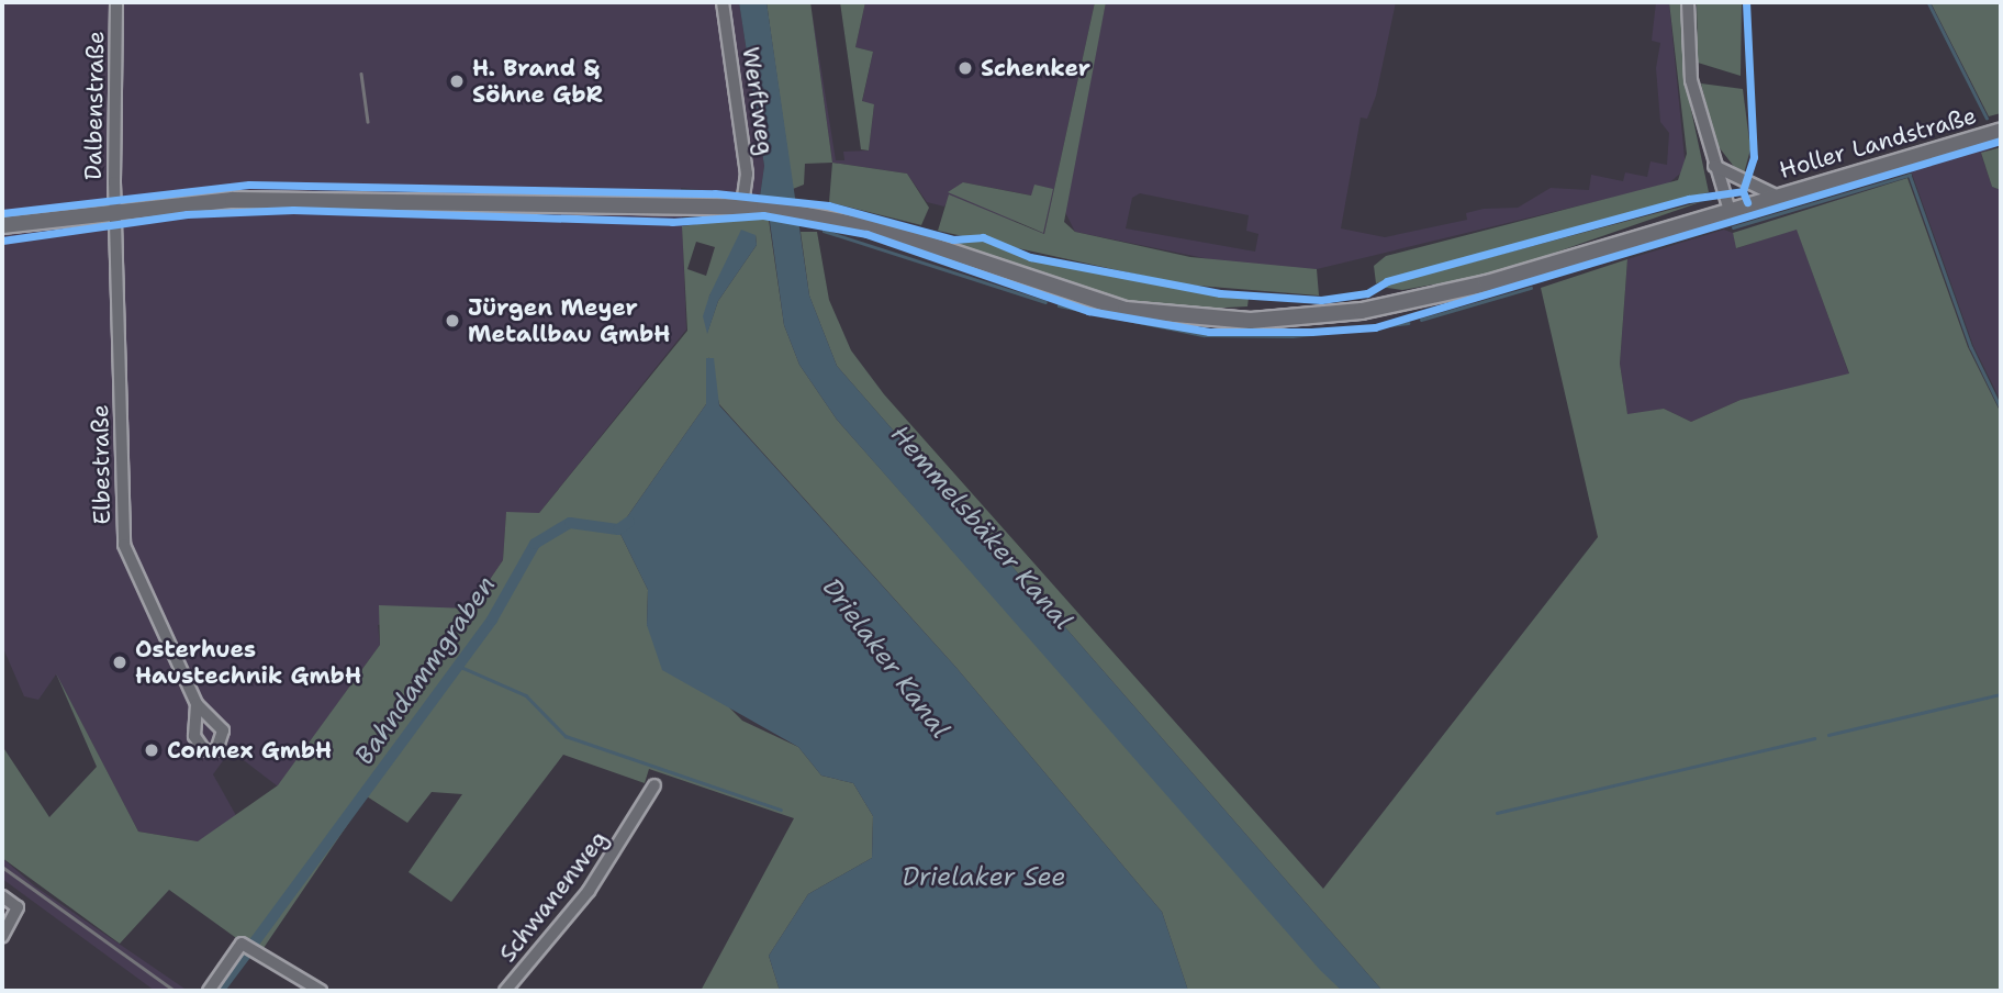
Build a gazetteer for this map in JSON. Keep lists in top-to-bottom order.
{
  "streets": {
    "main road": ["Holler Landstraße"],
    "street": [
      "Werftweg",
      "Dalbenstraße",
      "Elbestraße",
      "Schwanenweg"
    ]
  },
  "crossings": [
    ["Werftweg", "Holler Landstraße"],
    ["Dalbenstraße", "Holler Landstraße"],
    ["Dalbenstraße", "Elbestraße"],
    ["Holler Landstraße", "Elbestraße"]
  ],
  "water": [
    "Hemmelsbäker Kanal",
    "Drielaker Kanal",
    "Bahndammgraben",
    "Drielaker See"
  ],
  "places": [
    "Schenker",
    "H. Brand & Söhne GbR",
    "Jürgen Meyer Metallbau GmbH",
    "Osterhues Haustechnik GmbH",
    "Connex GmbH"
  ]
}
